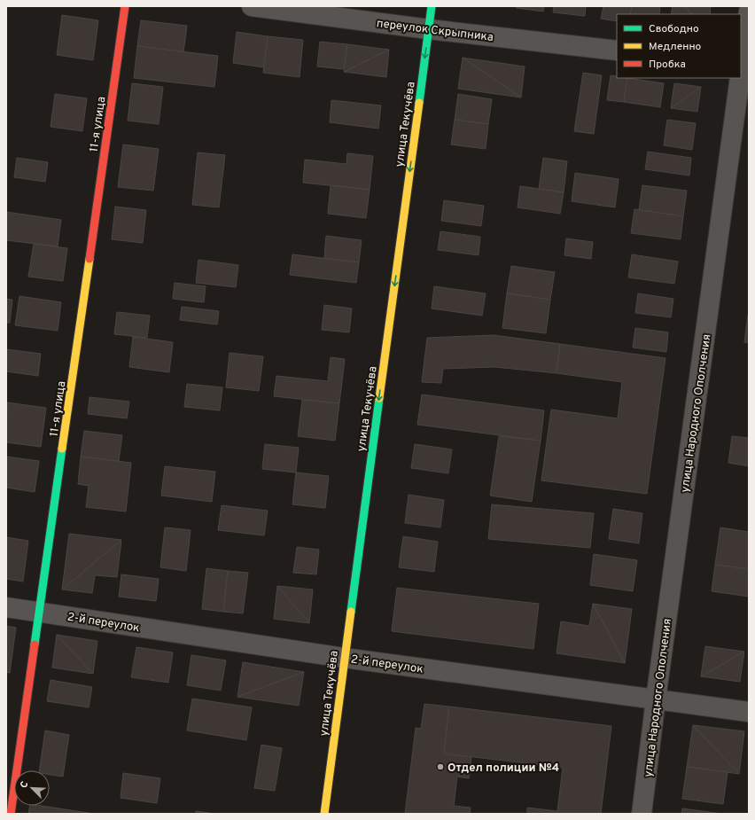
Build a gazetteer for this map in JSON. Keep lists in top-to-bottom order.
{
  "streets": {
    "main road": ["11-я улица", "улица Текучёва"],
    "street": ["переулок Скрыпника", "улица Народного Ополчения", "2-й переулок"]
  },
  "crossings": [
    ["переулок Скрыпника", "улица Текучёва"],
    ["11-я улица", "2-й переулок"],
    ["улица Текучёва", "2-й переулок"],
    ["улица Народного Ополчения", "2-й переулок"]
  ],
  "one_way": ["улица Текучёва"],
  "places": ["Отдел полиции №4"],
  "legend": ["Свободно", "Медленно", "Пробка"],
  "north": "top left"
}
